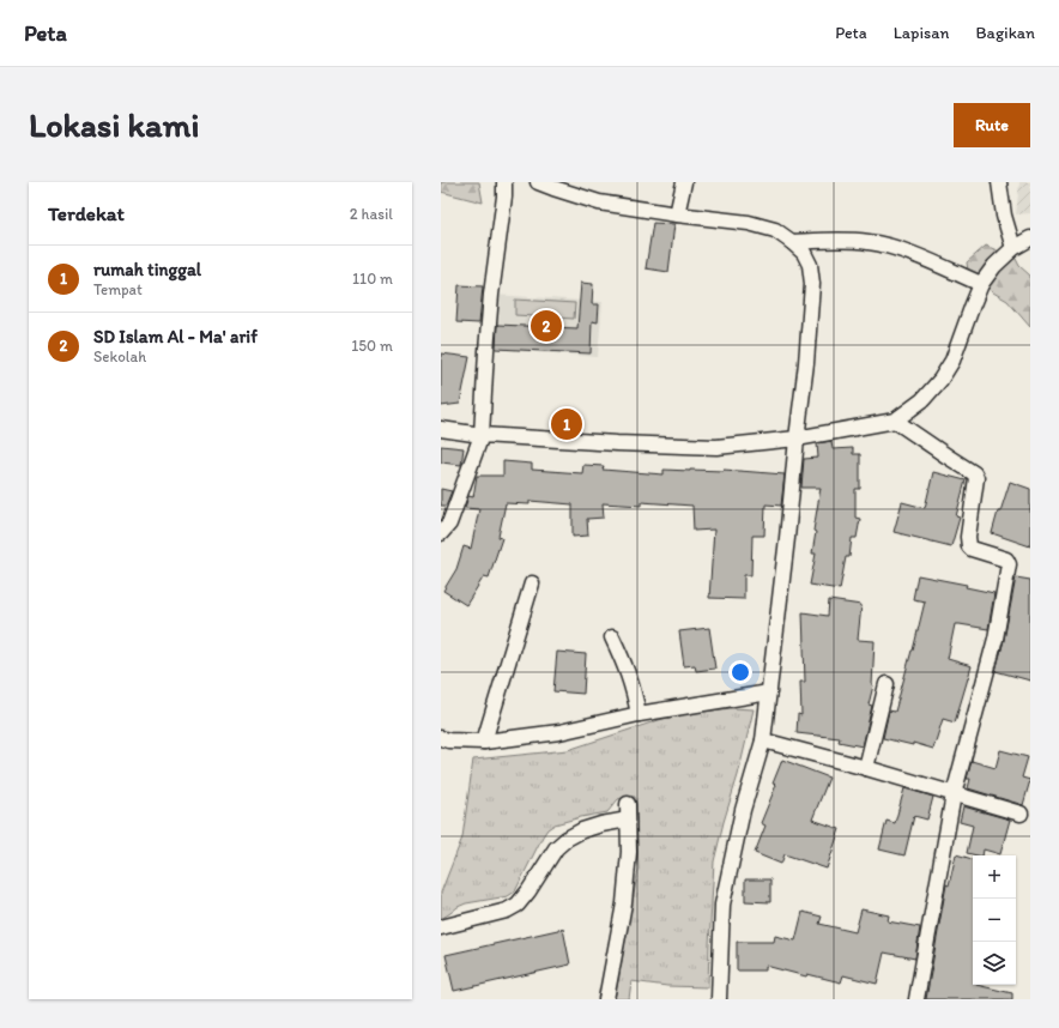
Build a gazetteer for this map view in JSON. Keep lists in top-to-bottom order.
{
  "page": {
    "header": "Peta",
    "nav": ["Peta", "Lapisan", "Bagikan"],
    "buttons": "Rute",
    "title": "Lokasi kami",
    "heading": ["Terdekat", "2 hasil"],
    "list": [
      {
        "mark": "1",
        "name": "rumah tinggal",
        "note": "Tempat",
        "value": "110 m"
      },
      {
        "mark": "2",
        "name": "SD Islam Al - Ma' arif",
        "note": "Sekolah",
        "value": "150 m"
      }
    ],
    "pins": ["2", "1"],
    "map_buttons": ["+", "−"]
  }
}
